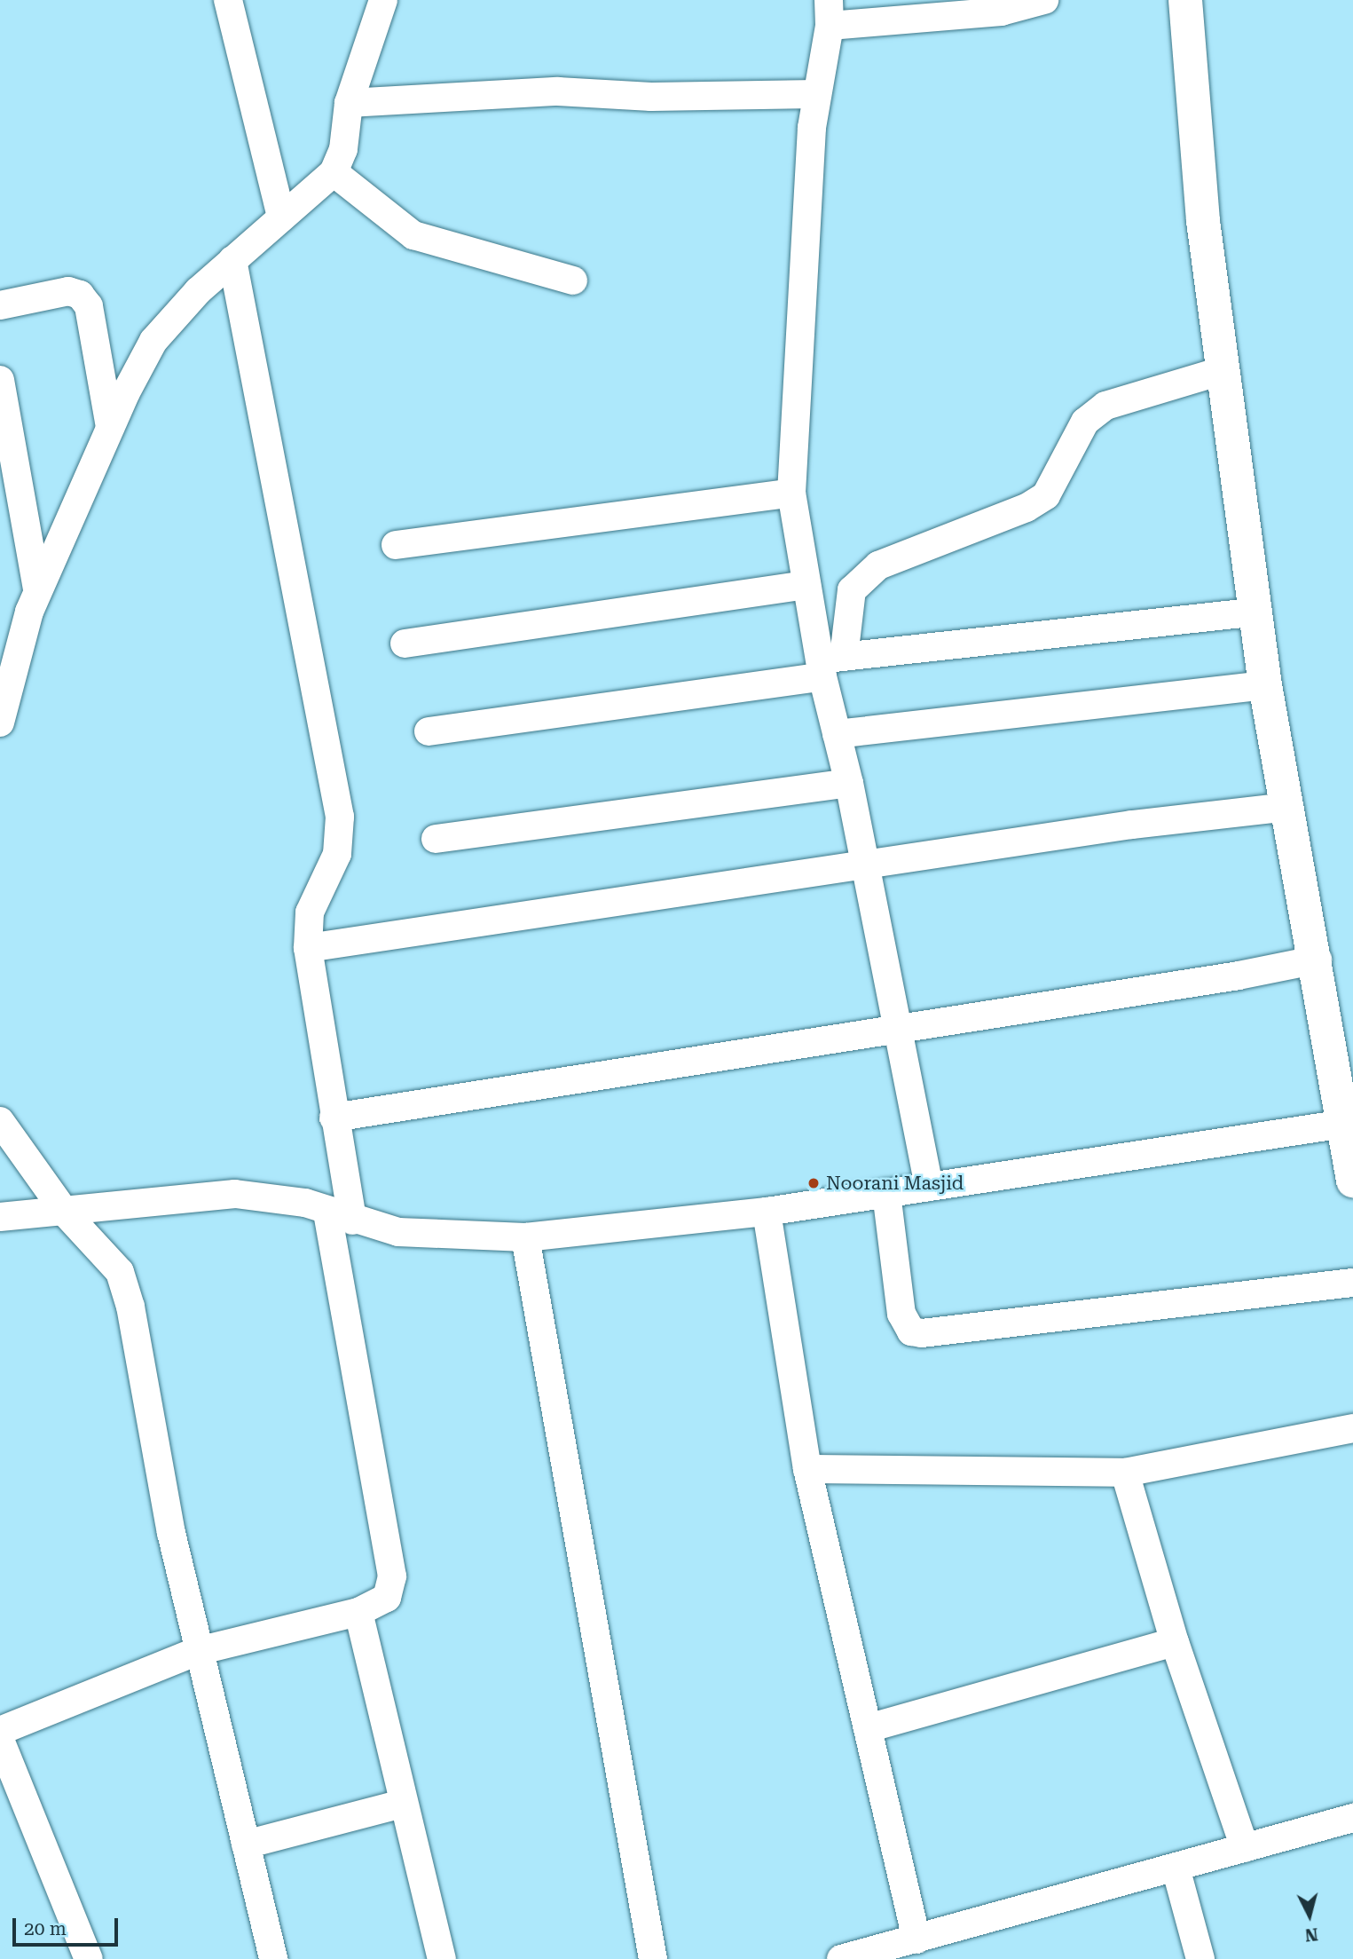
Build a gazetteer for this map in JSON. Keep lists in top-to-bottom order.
{
  "places": ["Noorani Masjid"],
  "scale_bar": "20 m",
  "north": "bottom"
}
